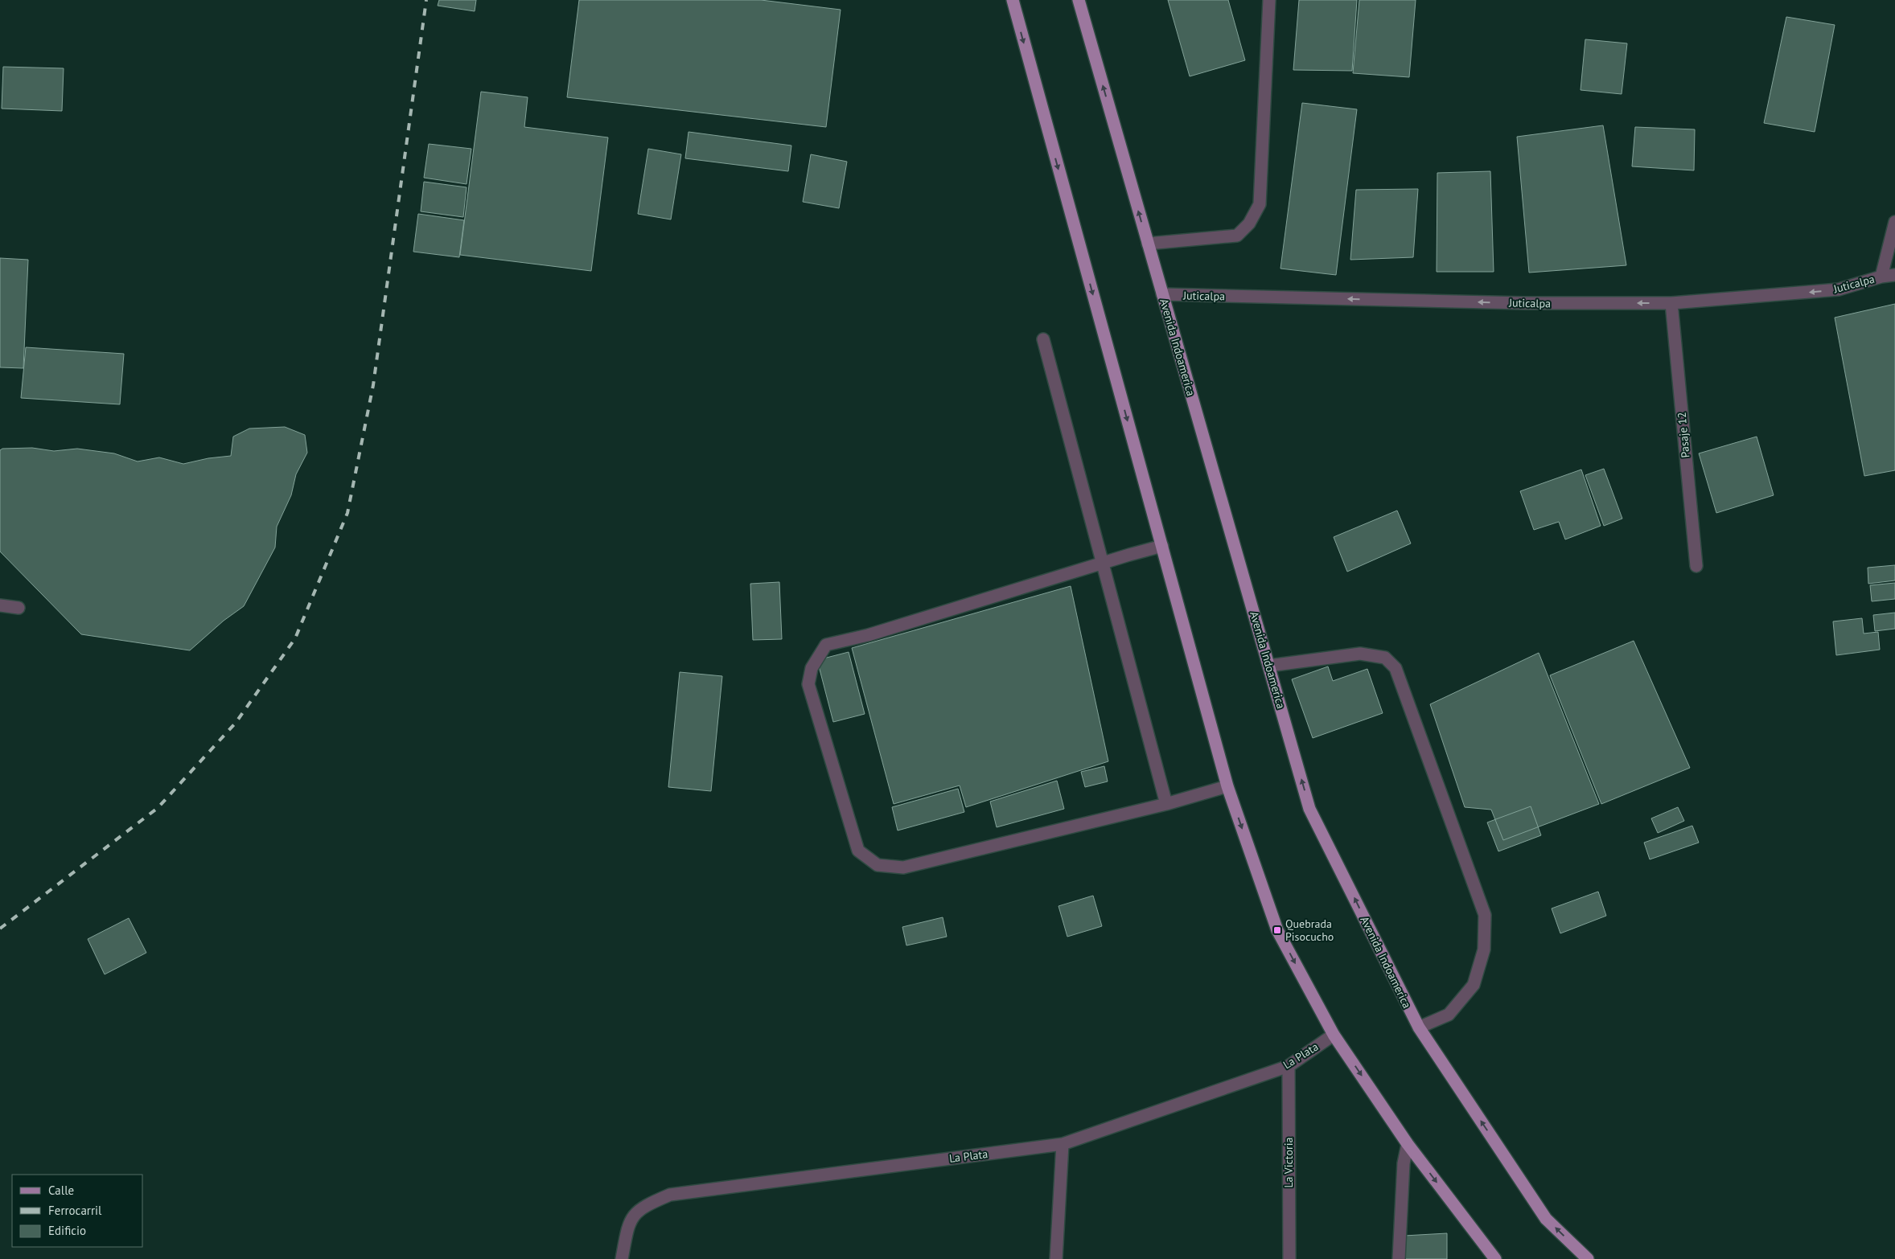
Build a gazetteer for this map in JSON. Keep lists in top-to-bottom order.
{
  "streets": {
    "main road": ["Avenida Indoamerica"],
    "street": [
      "Juticalpa",
      "Pasaje 12",
      "La Plata",
      "La Victoria"
    ]
  },
  "crossings": [
    ["Juticalpa", "Avenida Indoamerica"],
    ["Juticalpa", "Pasaje 12"],
    ["La Plata", "La Victoria"]
  ],
  "one_way": ["Juticalpa"],
  "places": {
    "transit": ["Quebrada Pisocucho"]
  },
  "legend": ["Calle", "Ferrocarril", "Edificio"]
}
